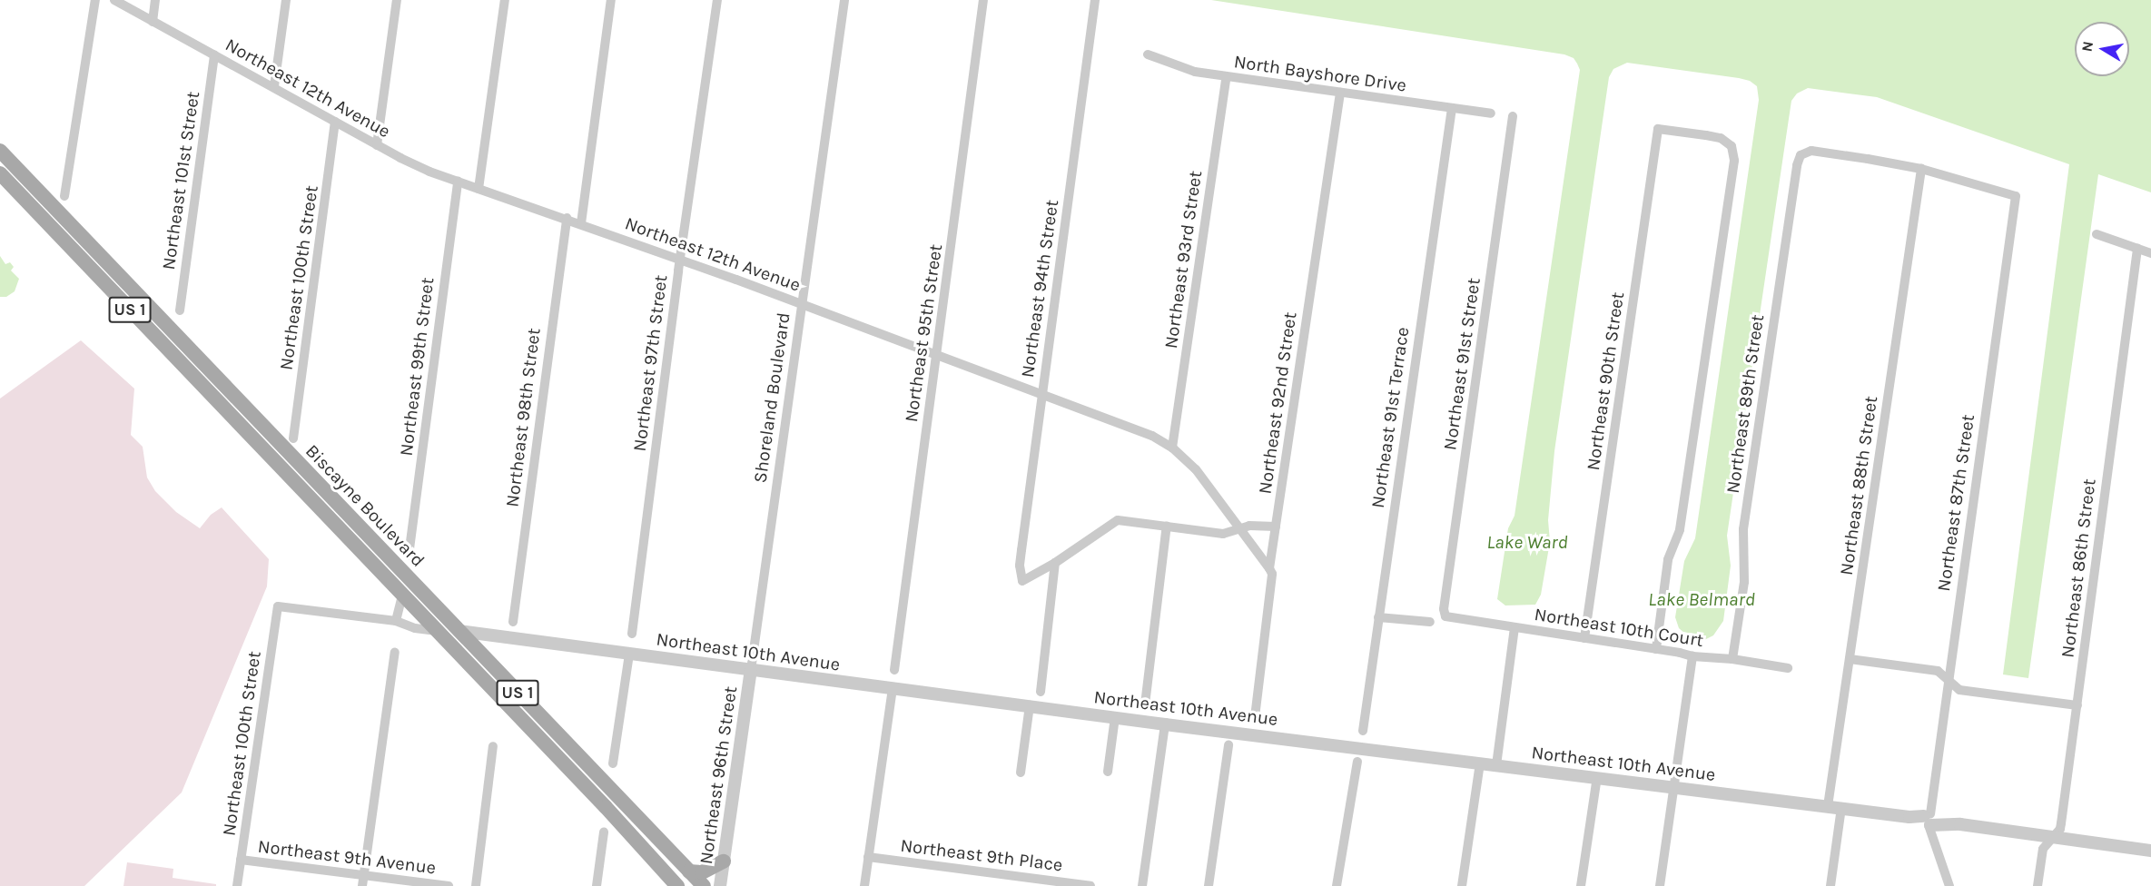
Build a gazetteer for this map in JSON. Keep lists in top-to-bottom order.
{
  "streets": {
    "main road": ["US 1", "Biscayne Boulevard"],
    "street": [
      "North Bayshore Drive",
      "Northeast 12th Avenue",
      "Northeast 101st Street",
      "Northeast 93rd Street",
      "Northeast 100th Street",
      "Northeast 94th Street",
      "Northeast 95th Street",
      "Northeast 97th Street",
      "Northeast 91st Street",
      "Northeast 99th Street",
      "Northeast 90th Street",
      "Shoreland Boulevard",
      "Northeast 92nd Street",
      "Northeast 89th Street",
      "Northeast 98th Street",
      "Northeast 91st Terrace",
      "Northeast 88th Street",
      "Northeast 87th Street",
      "Northeast 86th Street",
      "Northeast 10th Court",
      "Northeast 10th Avenue",
      "Northeast 96th Street",
      "Northeast 9th Place",
      "Northeast 9th Avenue"
    ]
  },
  "crossings": [
    ["North Bayshore Drive", "Northeast 93rd Street"],
    ["North Bayshore Drive", "Northeast 92nd Street"],
    ["North Bayshore Drive", "Northeast 91st Terrace"],
    ["Northeast 12th Avenue", "Northeast 101st Street"],
    ["Northeast 12th Avenue", "Northeast 93rd Street"],
    ["Northeast 12th Avenue", "Northeast 100th Street"],
    ["Northeast 12th Avenue", "Northeast 94th Street"],
    ["Northeast 12th Avenue", "Northeast 95th Street"],
    ["Northeast 12th Avenue", "Northeast 97th Street"],
    ["Northeast 12th Avenue", "Northeast 99th Street"],
    ["Northeast 12th Avenue", "Shoreland Boulevard"],
    ["Northeast 12th Avenue", "Northeast 92nd Street"],
    ["Northeast 12th Avenue", "Northeast 98th Street"],
    ["Northeast 100th Street", "Northeast 9th Avenue"],
    ["Northeast 91st Street", "Northeast 10th Court"],
    ["Northeast 90th Street", "Northeast 10th Court"],
    ["Shoreland Boulevard", "Northeast 10th Avenue"],
    ["Shoreland Boulevard", "Northeast 96th Street"],
    ["Northeast 89th Street", "Northeast 88th Street"],
    ["Northeast 89th Street", "Northeast 87th Street"],
    ["Northeast 89th Street", "Northeast 10th Court"],
    ["Northeast 88th Street", "Northeast 87th Street"],
    ["Northeast 88th Street", "Northeast 10th Avenue"],
    ["Northeast 87th Street", "Northeast 10th Avenue"],
    ["Biscayne Boulevard", "Northeast 10th Avenue"],
    ["Northeast 86th Street", "Northeast 10th Avenue"],
    ["Northeast 10th Avenue", "Northeast 96th Street"]
  ],
  "water": ["Lake Ward", "Lake Belmard"],
  "north": "left"
}
